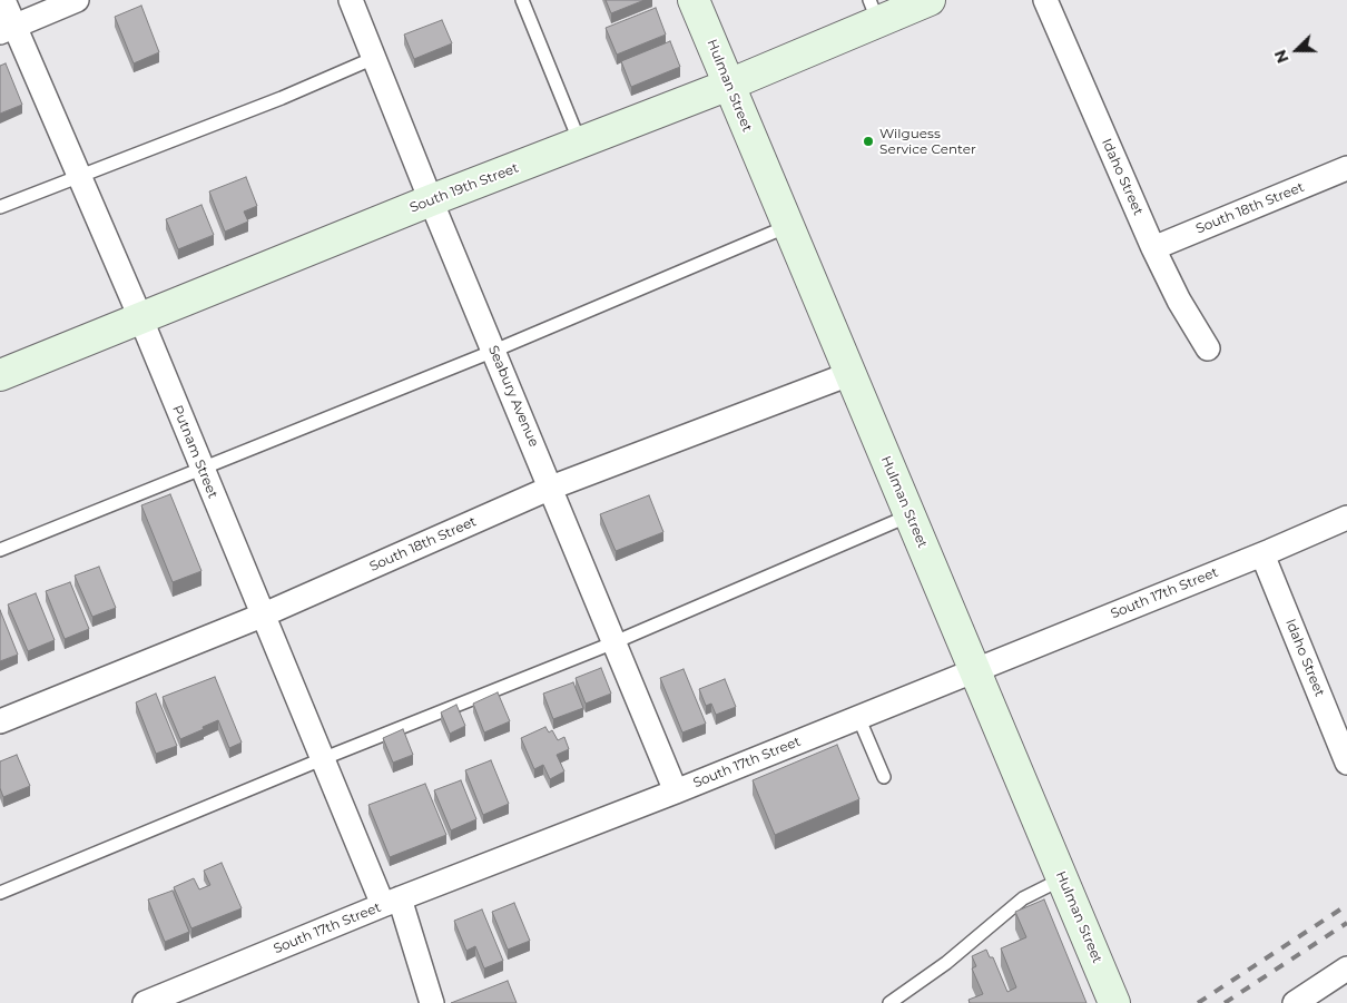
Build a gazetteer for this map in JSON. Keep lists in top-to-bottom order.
{
  "streets": {
    "street": [
      "Hulman Street",
      "Idaho Street",
      "South 19th Street",
      "South 18th Street",
      "Seabury Avenue",
      "Putnam Street",
      "South 17th Street"
    ]
  },
  "crossings": [
    ["Hulman Street", "South 19th Street"],
    ["Hulman Street", "South 18th Street"],
    ["Hulman Street", "South 17th Street"],
    ["Idaho Street", "South 18th Street"],
    ["Idaho Street", "South 17th Street"],
    ["South 19th Street", "Seabury Avenue"],
    ["South 19th Street", "Putnam Street"],
    ["South 18th Street", "Seabury Avenue"],
    ["South 18th Street", "Putnam Street"],
    ["Seabury Avenue", "South 17th Street"],
    ["Putnam Street", "South 17th Street"]
  ],
  "places": ["Wilguess Service Center"],
  "north": "left"
}
